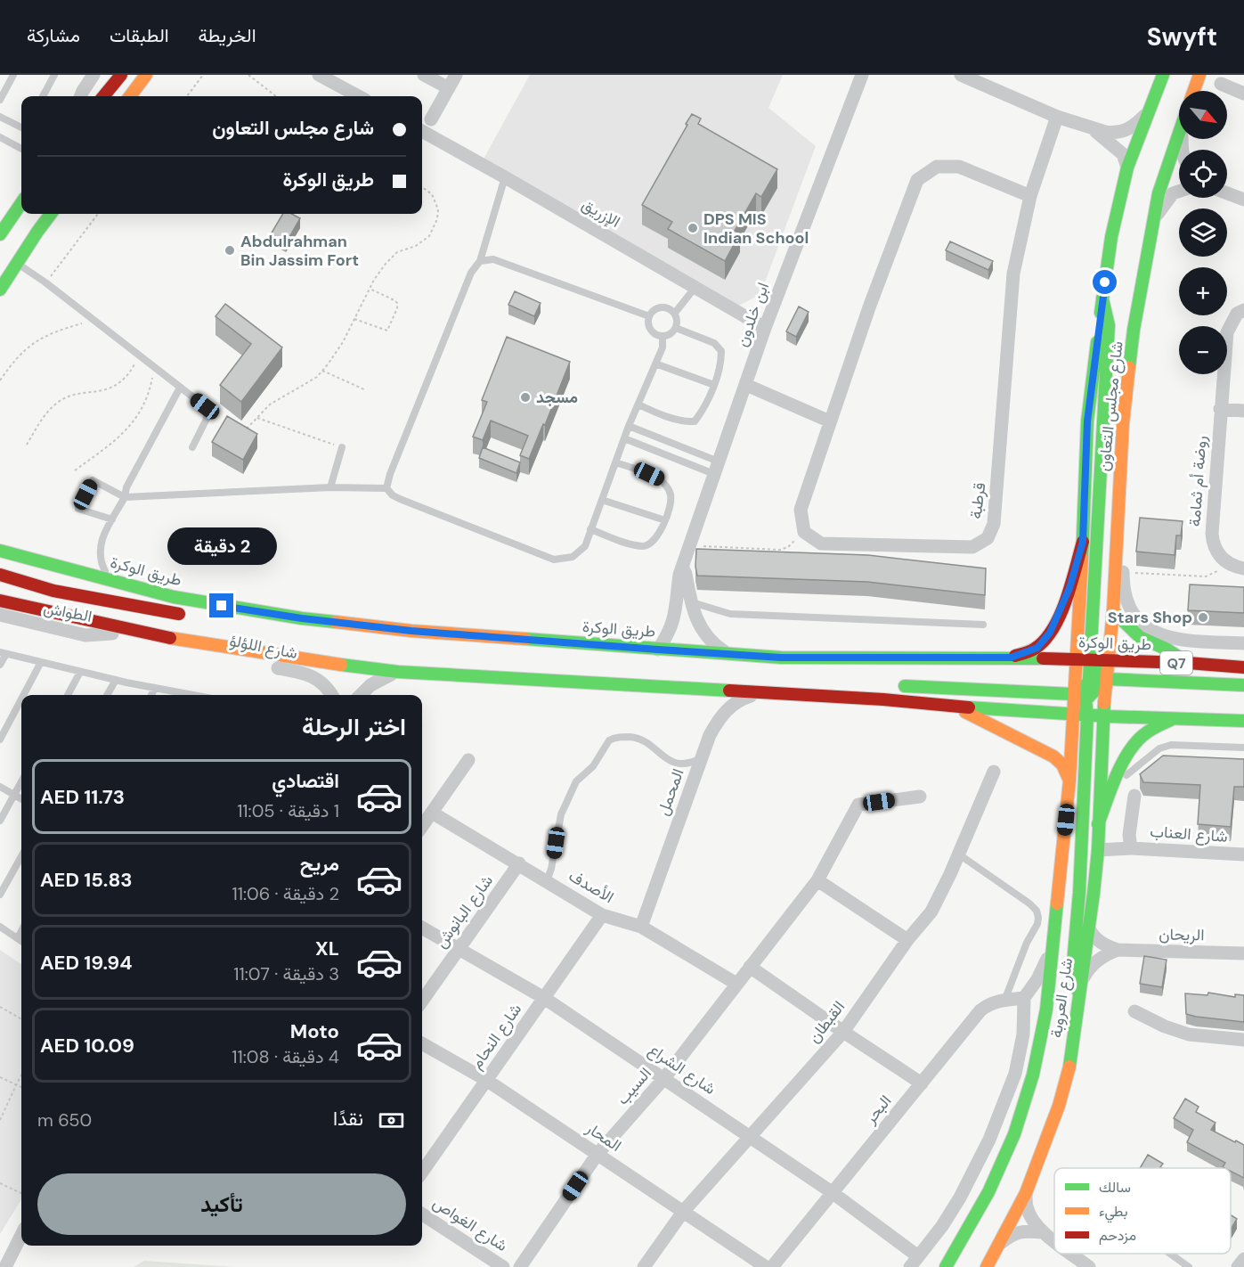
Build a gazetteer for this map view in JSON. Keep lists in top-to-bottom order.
{
  "streets": {
    "main road": [
      "شارع مجلس التعاون",
      "طريق الوكرة",
      "Q7",
      "شارع العروبة"
    ],
    "street": [
      "الإزريق",
      "ابن خلدون",
      "روضة أم ثمامة",
      "قرطبة",
      "الطواش",
      "شارع اللؤلؤ",
      "المحمل",
      "شارع العناب",
      "الأصدف",
      "شارع البانوش",
      "الريحان",
      "القبطان",
      "شارع النحام",
      "شارع الشراع",
      "السيب",
      "البحر",
      "المحار",
      "شارع الغواص"
    ]
  },
  "crossings": [
    ["الإزريق", "ابن خلدون"],
    ["ابن خلدون", "طريق الوكرة"],
    ["شارع مجلس التعاون", "طريق الوكرة"],
    ["شارع مجلس التعاون", "شارع العروبة"],
    ["المحمل", "الأصدف"],
    ["شارع العناب", "شارع العروبة"],
    ["الأصدف", "شارع البانوش"],
    ["الأصدف", "شارع النحام"],
    ["الأصدف", "السيب"],
    ["شارع البانوش", "شارع الشراع"],
    ["الريحان", "شارع العروبة"],
    ["شارع العروبة", "شارع الشراع"],
    ["شارع العروبة", "البحر"],
    ["القبطان", "شارع الشراع"],
    ["القبطان", "المحار"],
    ["شارع النحام", "شارع الشراع"],
    ["شارع النحام", "المحار"],
    ["شارع الشراع", "السيب"],
    ["شارع الشراع", "البحر"],
    ["السيب", "المحار"]
  ],
  "places": [
    "DPS MIS Indian School",
    "Abdulrahman Bin Jassim Fort",
    "مسجد",
    "Stars Shop"
  ],
  "legend": ["سالك", "بطيء", "مزدحم"],
  "north": "bottom right",
  "page": {
    "header": "Swyft",
    "nav": ["الخريطة", "الطبقات", "مشاركة"],
    "map_buttons": ["+", "−"],
    "banner": ["شارع مجلس التعاون", "طريق الوكرة"],
    "bubble": "2 دقيقة",
    "heading": "اختر الرحلة",
    "list": [
      {
        "name": "اقتصادي",
        "note": "1 دقيقة · 11:05",
        "value": "AED 11.73"
      },
      {
        "name": "مريح",
        "note": "2 دقيقة · 11:06",
        "value": "AED 15.83"
      },
      {
        "name": "XL",
        "note": "3 دقيقة · 11:07",
        "value": "AED 19.94"
      },
      {
        "name": "Moto",
        "note": "4 دقيقة · 11:08",
        "value": "AED 10.09"
      }
    ],
    "pay": ["نقدًا", "650 m"],
    "buttons": "تأكيد"
  }
}
